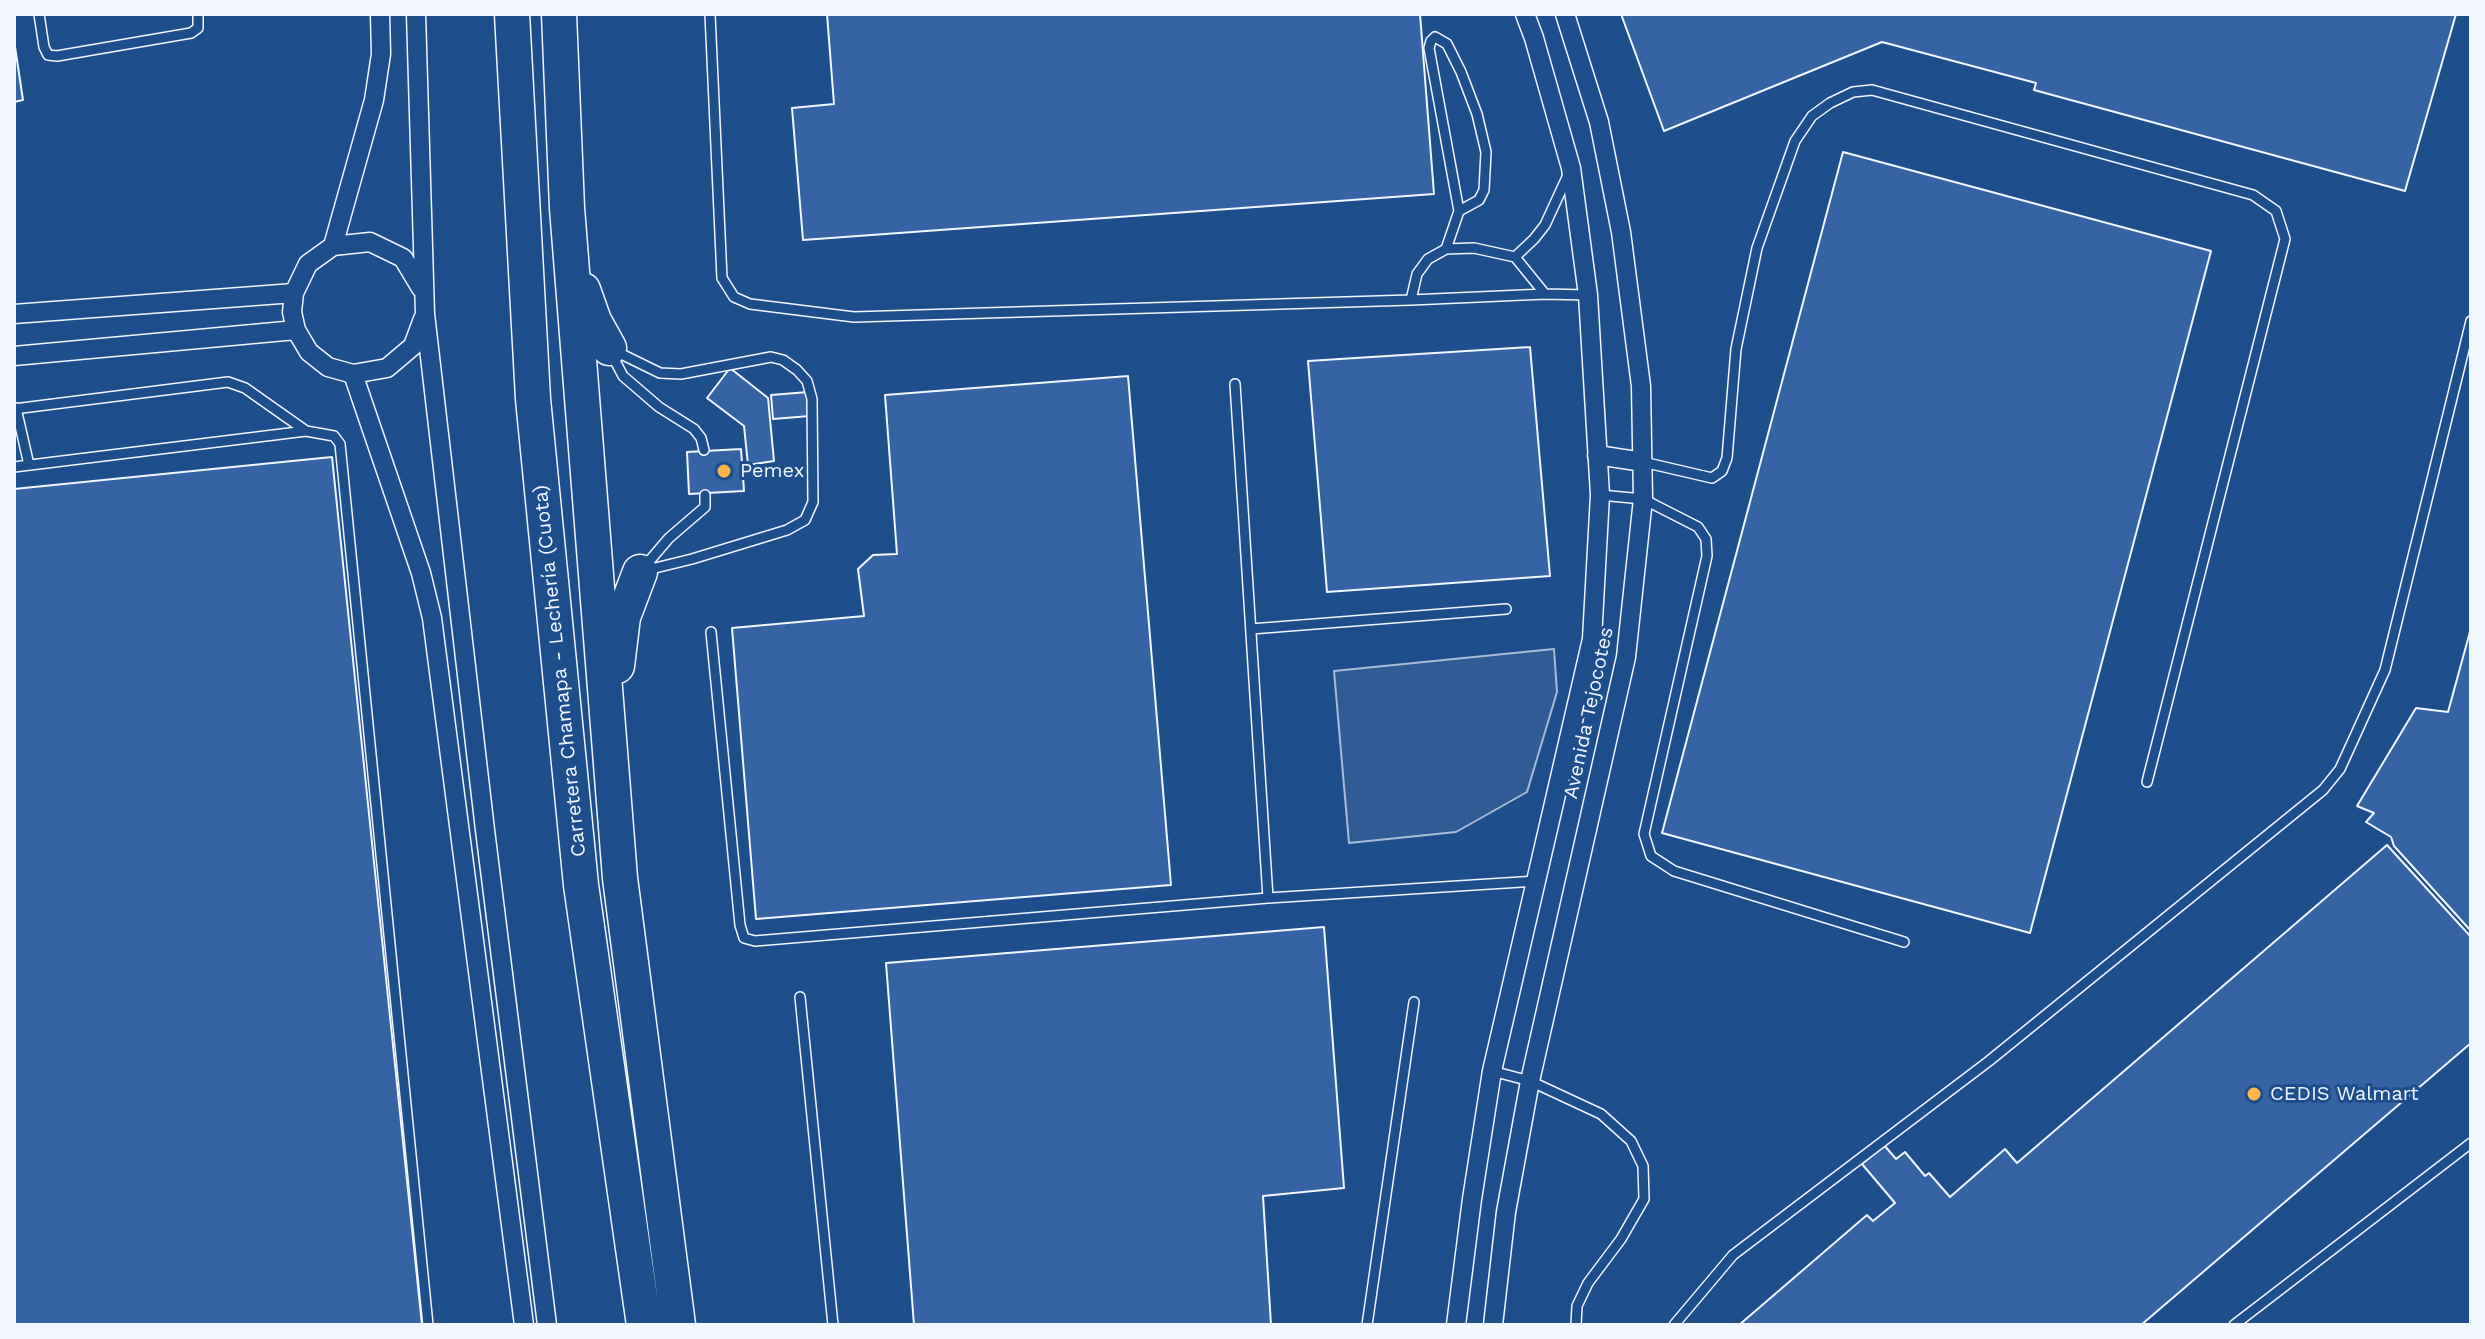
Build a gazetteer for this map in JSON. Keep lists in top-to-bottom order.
{
  "streets": {
    "highway": ["Carretera Chamapa - Lechería (Cuota)"],
    "street": ["Avenida Tejocotes"]
  },
  "places": ["Pemex", "CEDIS Walmart"]
}
